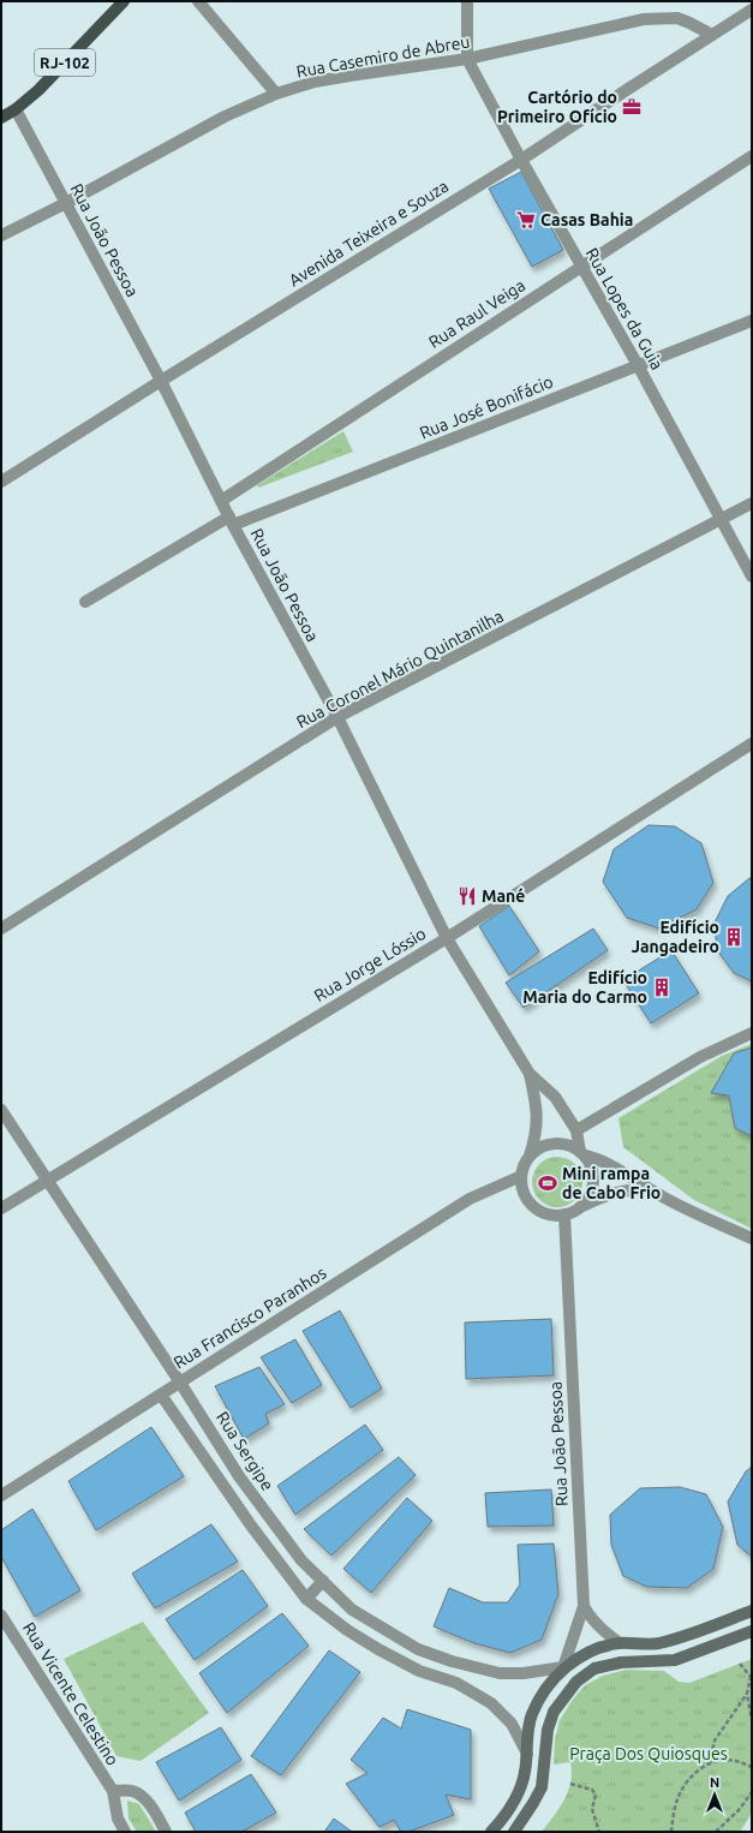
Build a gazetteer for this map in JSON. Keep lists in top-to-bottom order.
{
  "streets": {
    "main road": ["RJ-102"],
    "street": [
      "Rua Casemiro de Abreu",
      "Avenida Teixeira e Souza",
      "Rua João Pessoa",
      "Rua Lopes da Guia",
      "Rua Raul Veiga",
      "Rua José Bonifácio",
      "Rua Coronel Mário Quintanilha",
      "Rua Jorge Lóssio",
      "Rua Francisco Paranhos",
      "Rua Sergipe",
      "Rua Vicente Celestino"
    ]
  },
  "crossings": [
    ["Rua Casemiro de Abreu", "Avenida Teixeira e Souza"],
    ["Rua Casemiro de Abreu", "Rua João Pessoa"],
    ["Rua Casemiro de Abreu", "Rua Lopes da Guia"],
    ["RJ-102", "Rua João Pessoa"],
    ["Avenida Teixeira e Souza", "Rua João Pessoa"],
    ["Avenida Teixeira e Souza", "Rua Lopes da Guia"],
    ["Rua João Pessoa", "Rua Raul Veiga"],
    ["Rua João Pessoa", "Rua José Bonifácio"],
    ["Rua João Pessoa", "Rua Coronel Mário Quintanilha"],
    ["Rua João Pessoa", "Rua Jorge Lóssio"],
    ["Rua João Pessoa", "Rua Francisco Paranhos"],
    ["Rua João Pessoa", "Rua Sergipe"],
    ["Rua Lopes da Guia", "Rua Raul Veiga"],
    ["Rua Lopes da Guia", "Rua José Bonifácio"],
    ["Rua Lopes da Guia", "Rua Coronel Mário Quintanilha"],
    ["Rua Jorge Lóssio", "Rua Sergipe"],
    ["Rua Francisco Paranhos", "Rua Sergipe"]
  ],
  "parks": ["Praça Dos Quiosques"],
  "places": {
    "office": ["Cartório do Primeiro Ofício"],
    "supermarket": ["Casas Bahia"],
    "restaurant": ["Mané"],
    "building": ["Edifício Jangadeiro", "Edifício Maria do Carmo"],
    "sports": ["Mini rampa de Cabo Frio"]
  },
  "north": "top"
}
